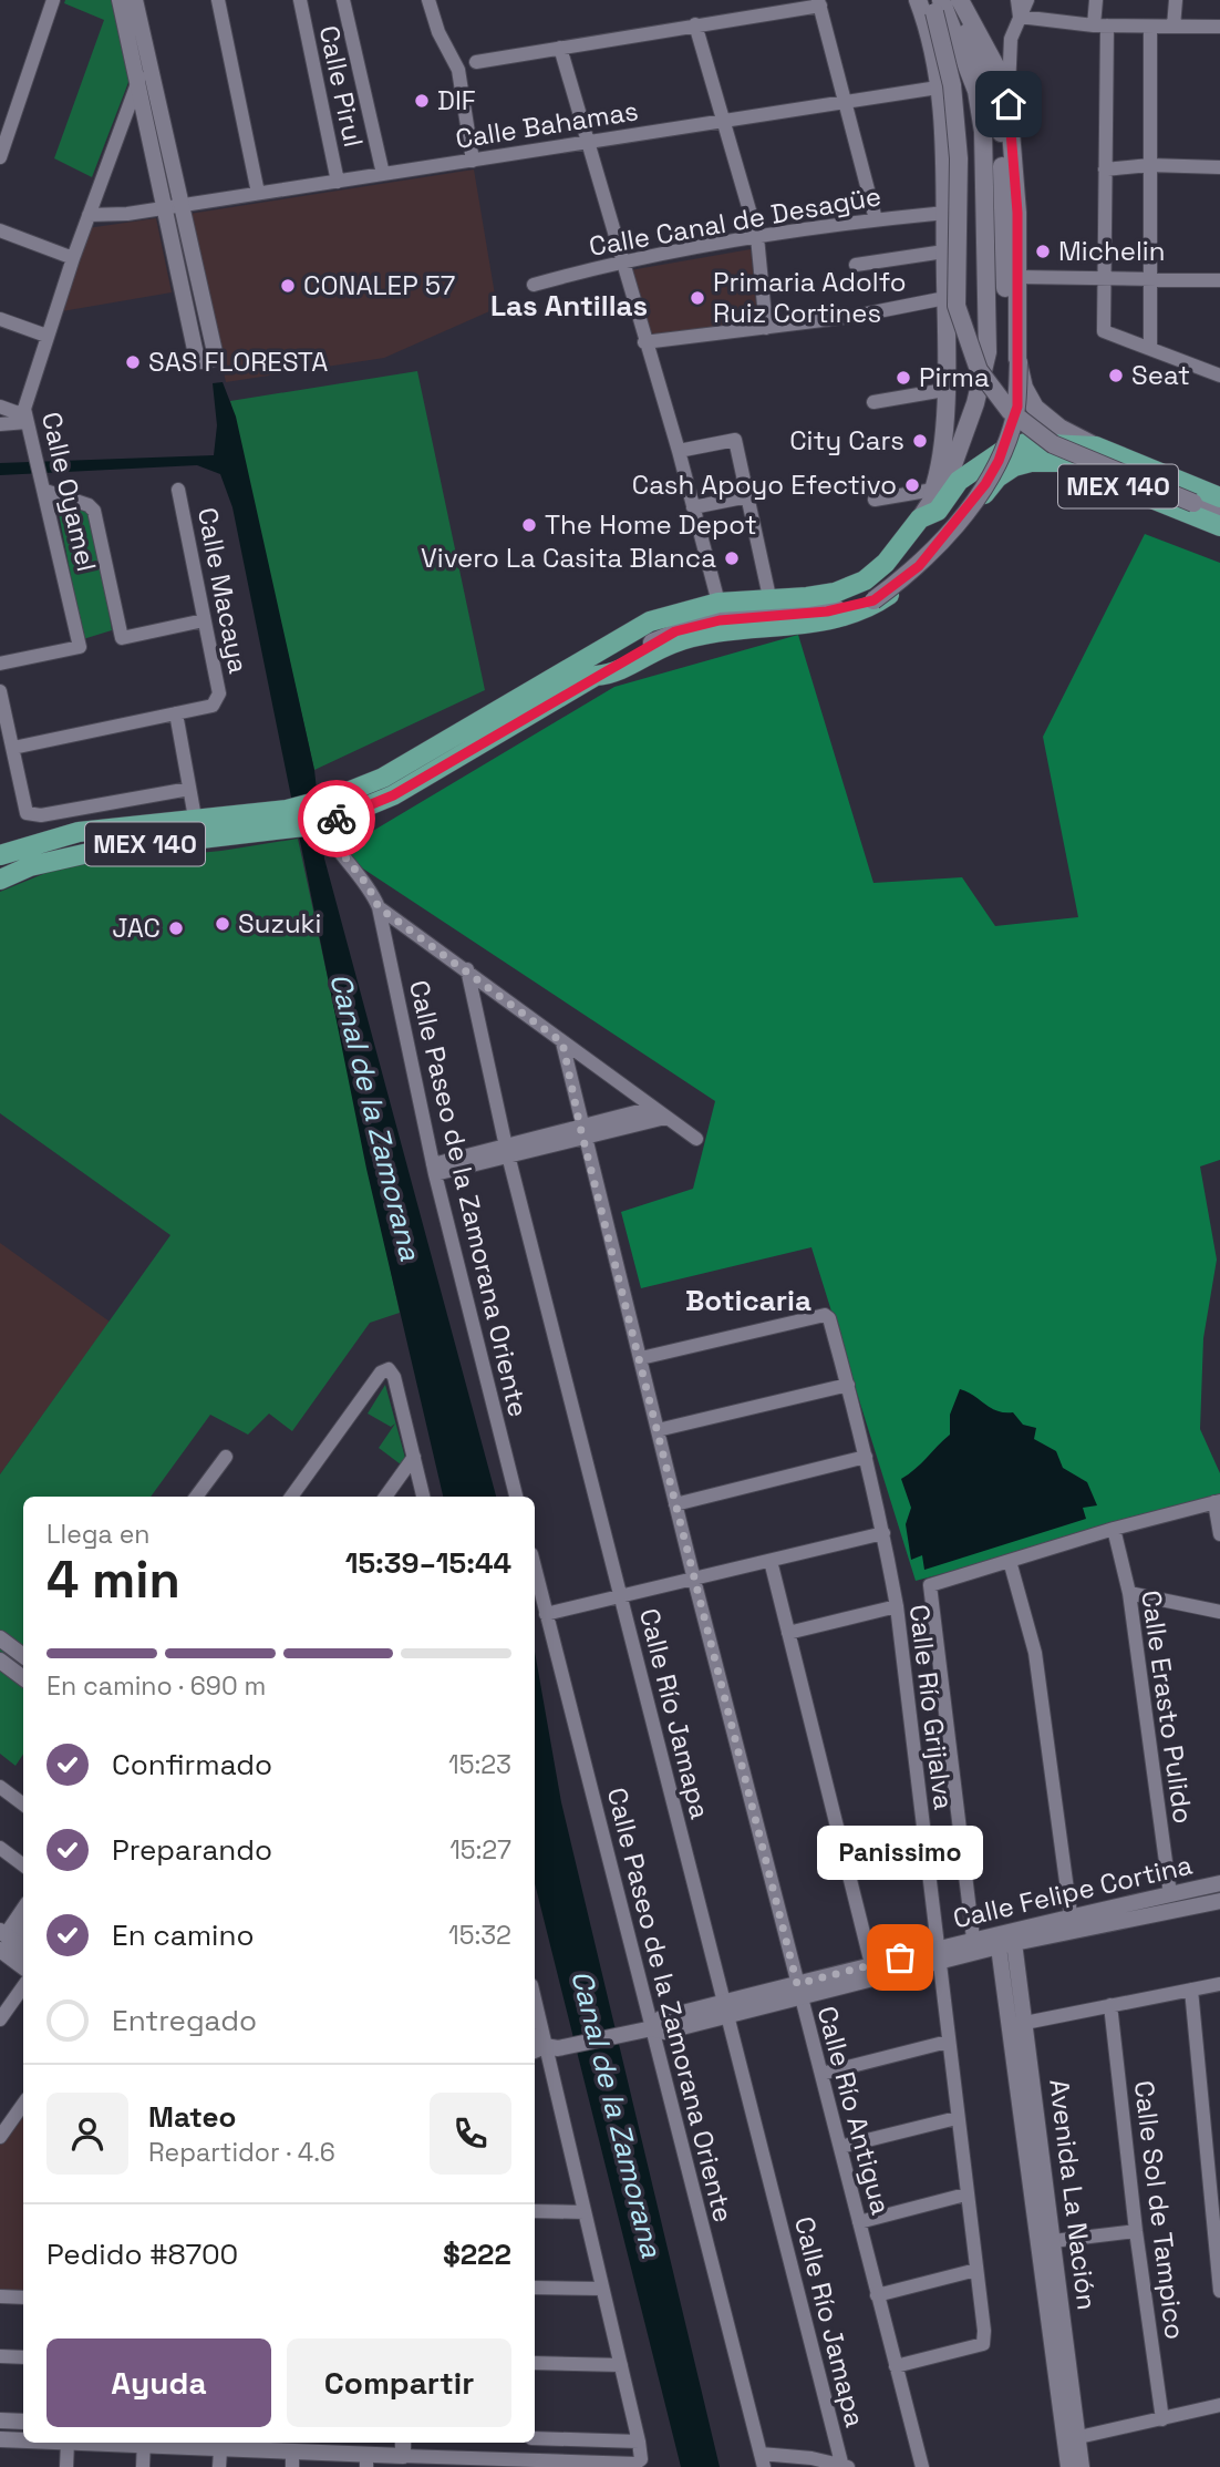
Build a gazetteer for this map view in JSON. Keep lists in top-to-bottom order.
{
  "streets": {
    "main road": ["MEX 140"],
    "street": [
      "Calle Pirul",
      "Calle Bahamas",
      "Calle Canal de Desagüe",
      "Calle Oyamel",
      "Calle Macaya",
      "Calle Paseo de la Zamorana Oriente",
      "Calle Río Grijalva",
      "Calle Erasto Pulido",
      "Calle Río Jamapa",
      "Calle Felipe Cortina",
      "Calle Río Antigua",
      "Avenida La Nación",
      "Calle Sol de Tampico"
    ]
  },
  "crossings": [
    ["Calle Pirul", "Calle Bahamas"],
    ["Calle Río Grijalva", "Calle Felipe Cortina"],
    ["Calle Río Grijalva", "Calle Río Antigua"],
    ["Calle Erasto Pulido", "Calle Felipe Cortina"],
    ["Calle Felipe Cortina", "Avenida La Nación"]
  ],
  "districts": ["Las Antillas", "Boticaria"],
  "water": ["Canal de la Zamorana"],
  "places": [
    "DIF",
    "Michelin",
    "CONALEP 57",
    "Primaria Adolfo Ruiz Cortines",
    "SAS FLORESTA",
    "Seat",
    "Pirma",
    "City Cars",
    "Cash Apoyo Efectivo",
    "The Home Depot",
    "Vivero La Casita Blanca",
    "Suzuki",
    "JAC",
    "Panissimo"
  ],
  "page": {
    "heading": ["4 min", "Llega en", "15:39–15:44"],
    "panel": [
      "Mateo",
      "Repartidor · 4.6",
      "Pedido #8700",
      "$222"
    ],
    "bar": "En camino · 690 m",
    "list": [
      ["Confirmado", "15:23"],
      ["Preparando", "15:27"],
      ["En camino", "15:32"],
      "Entregado"
    ],
    "bubble": "Panissimo",
    "buttons": ["Ayuda", "Compartir"]
  }
}
